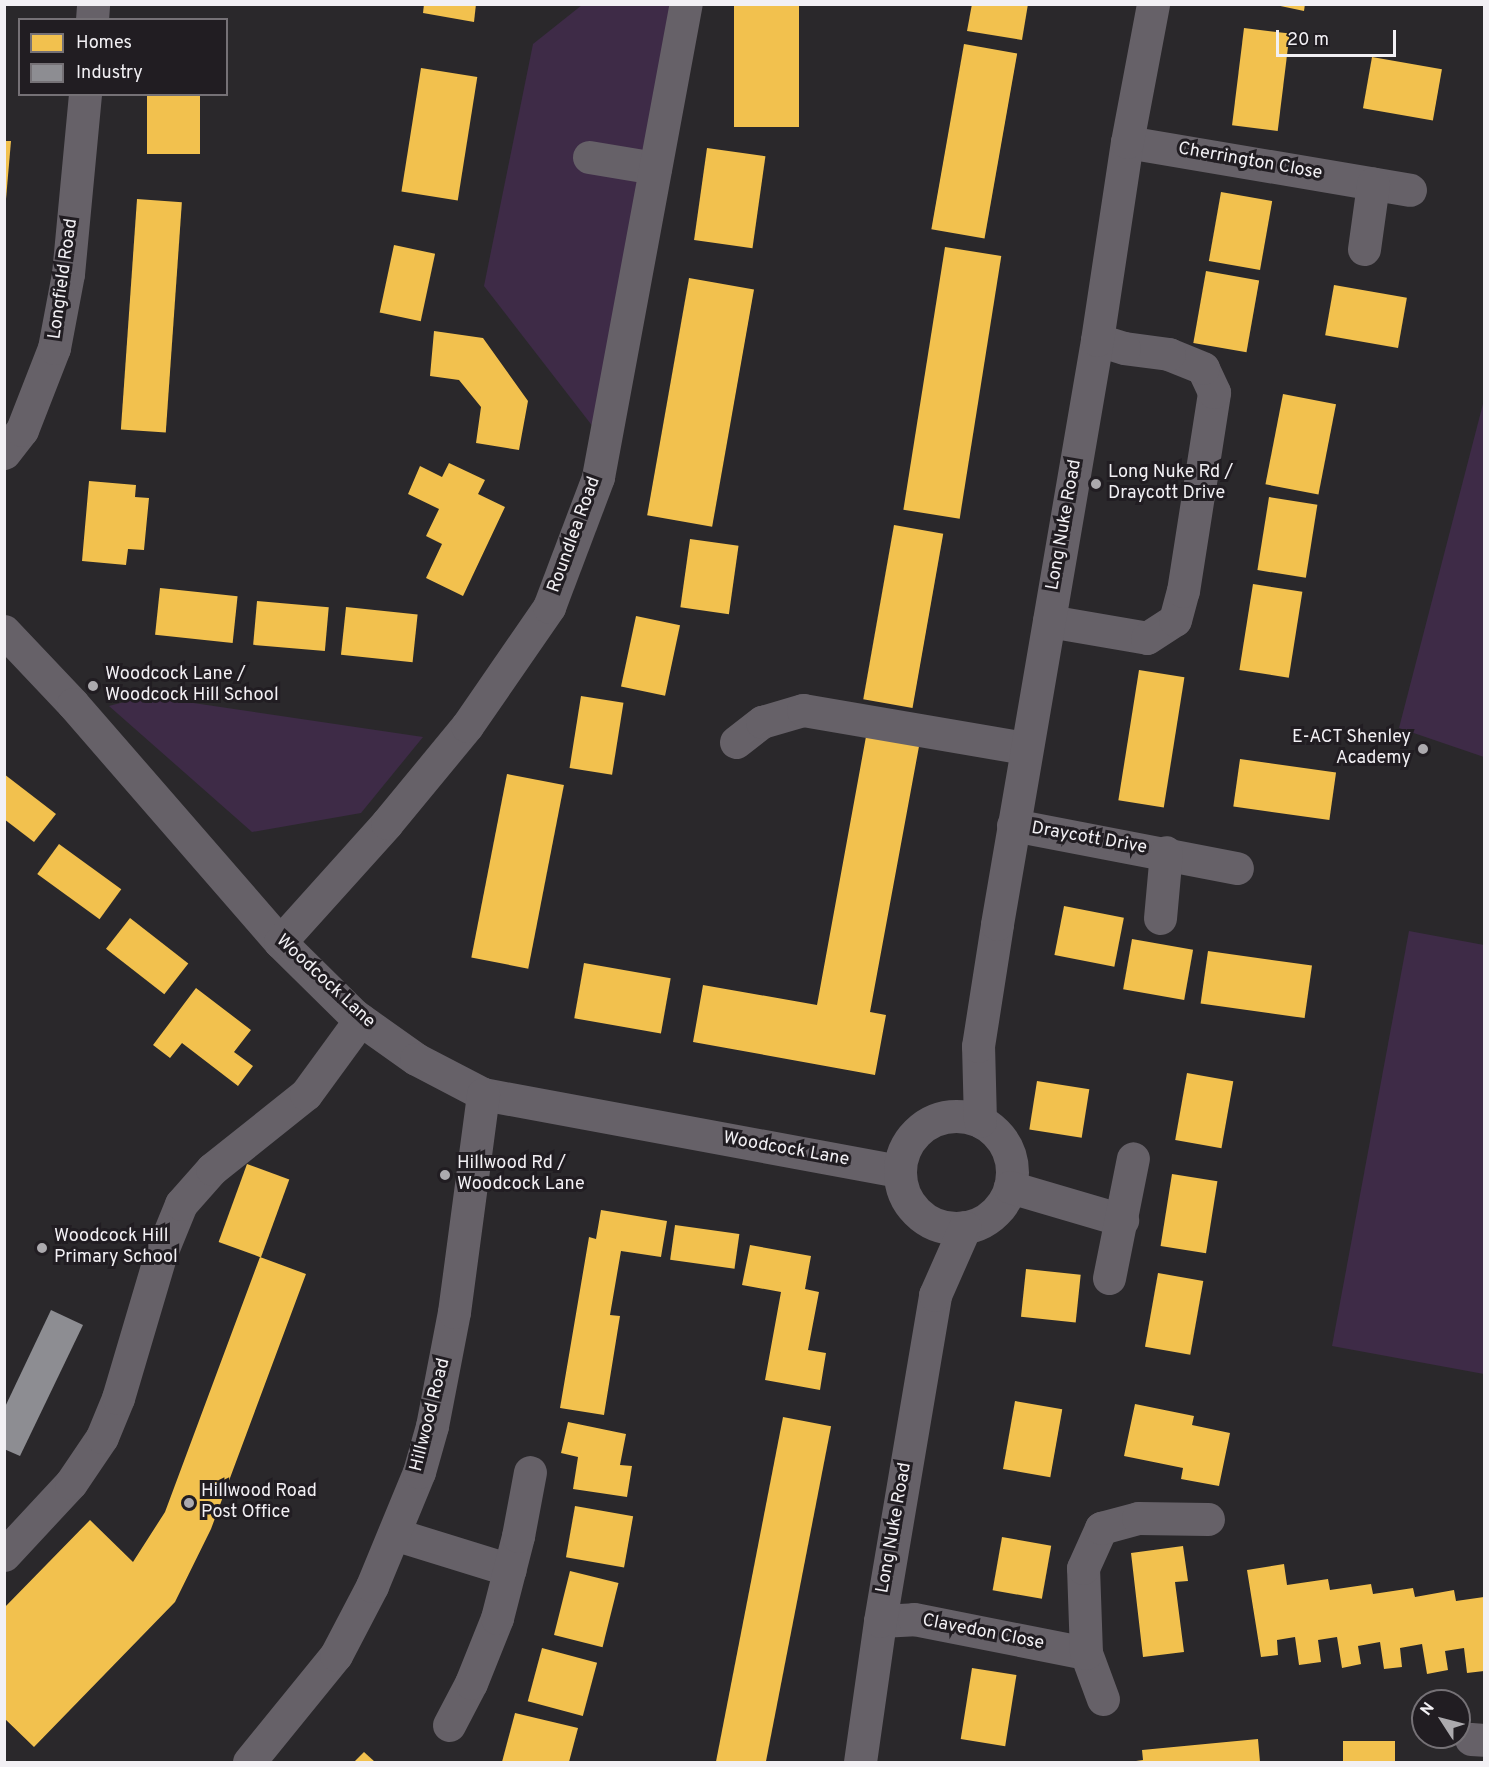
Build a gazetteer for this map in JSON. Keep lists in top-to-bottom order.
{
  "streets": {
    "street": [
      "Cherrington Close",
      "Longfield Road",
      "Long Nuke Road",
      "Roundlea Road",
      "Draycott Drive",
      "Woodcock Lane",
      "Hillwood Road",
      "Clavedon Close"
    ]
  },
  "crossings": [
    ["Cherrington Close", "Long Nuke Road"],
    ["Long Nuke Road", "Draycott Drive"],
    ["Long Nuke Road", "Woodcock Lane"],
    ["Long Nuke Road", "Clavedon Close"],
    ["Roundlea Road", "Woodcock Lane"],
    ["Woodcock Lane", "Hillwood Road"]
  ],
  "places": [
    "Long Nuke Rd / Draycott Drive",
    "Woodcock Lane / Woodcock Hill School",
    "E-ACT Shenley Academy",
    "Hillwood Rd / Woodcock Lane",
    "Woodcock Hill Primary School",
    "Hillwood Road Post Office"
  ],
  "legend": ["Homes", "Industry"],
  "scale_bar": "20 m",
  "north": "top left"
}
